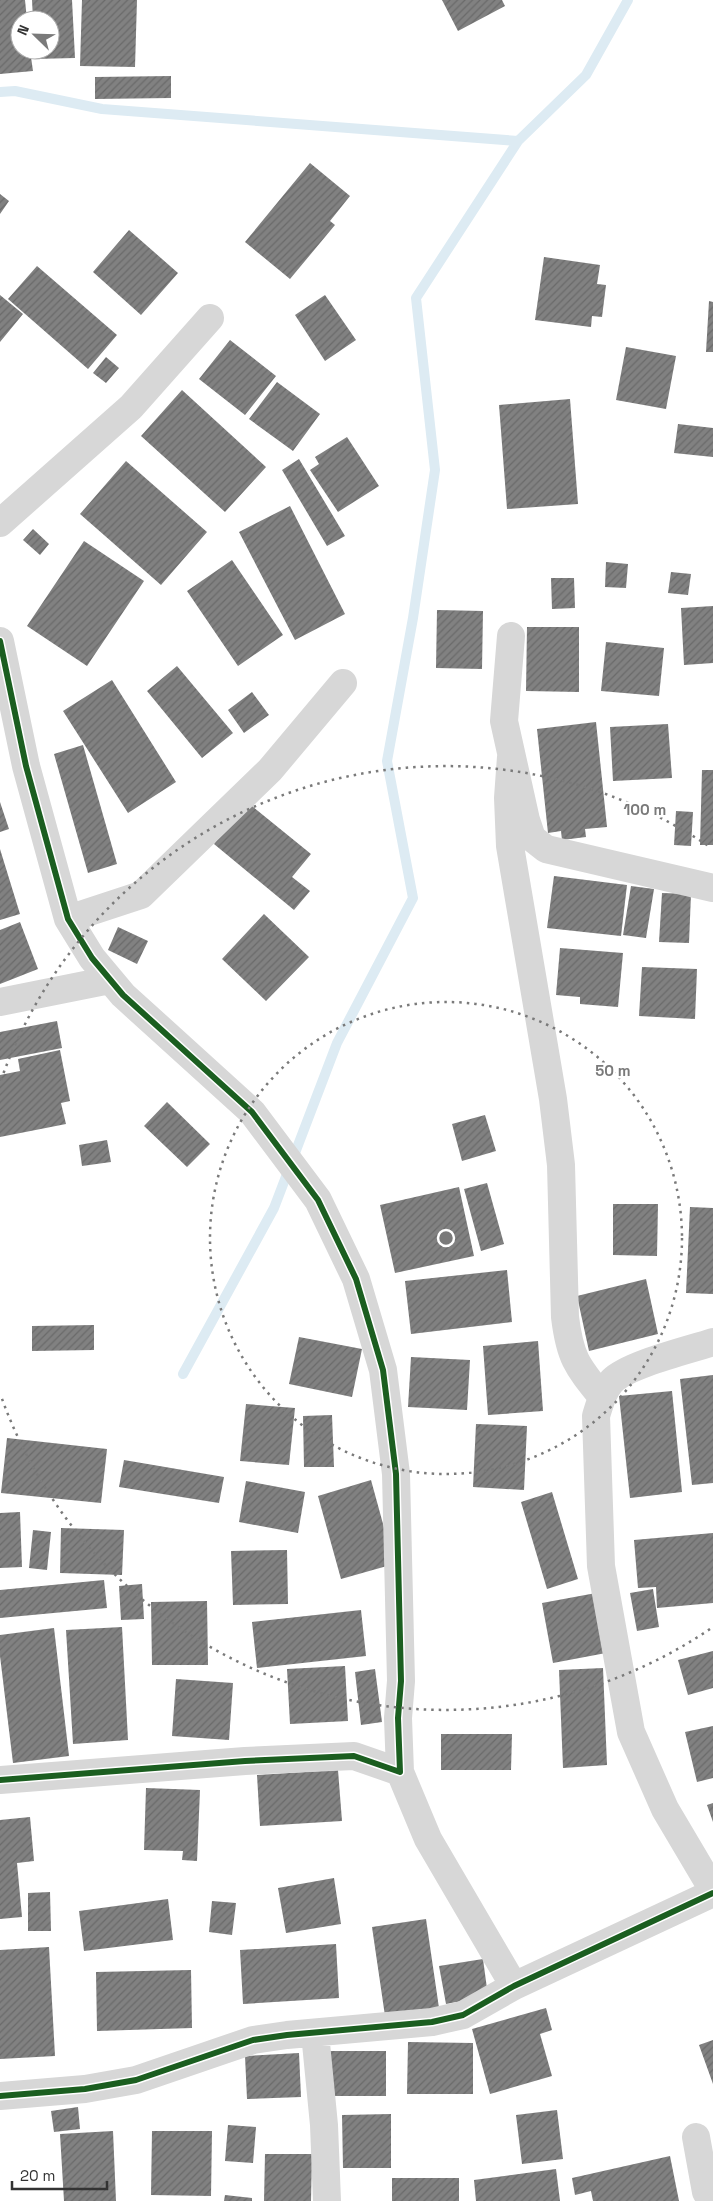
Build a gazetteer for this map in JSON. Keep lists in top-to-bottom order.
{
  "scale_bar": "20 m",
  "north": "top left",
  "rings": ["100 m", "50 m"]
}
